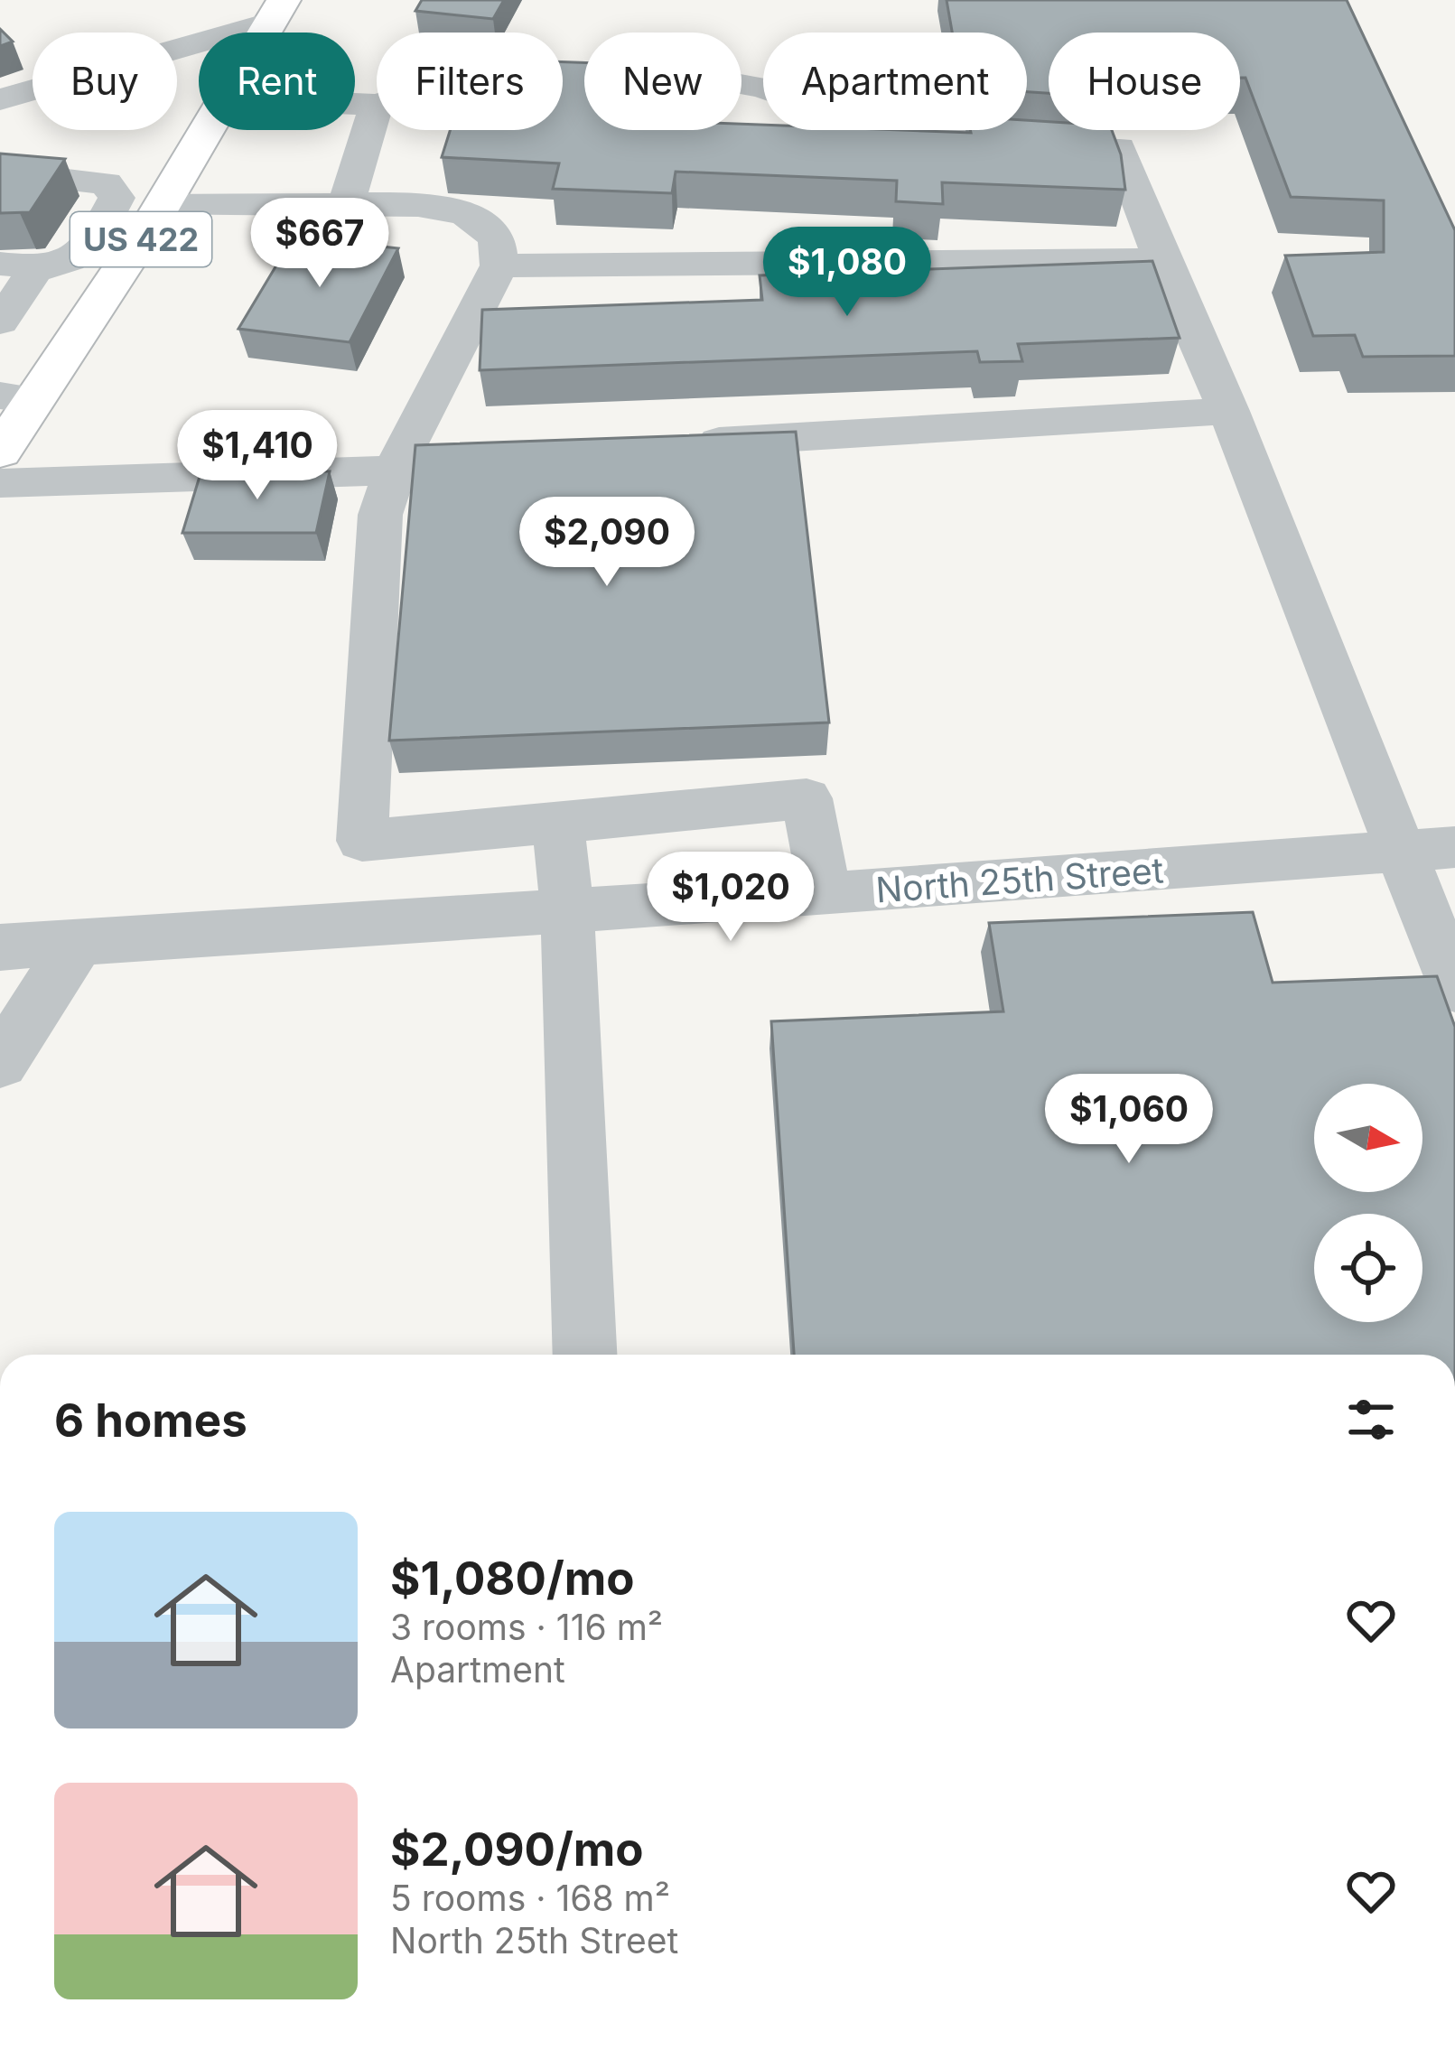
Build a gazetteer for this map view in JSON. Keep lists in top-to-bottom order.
{
  "streets": {
    "highway": ["US 422"],
    "street": ["North 25th Street"]
  },
  "north": "right",
  "page": {
    "chip": [
      "Buy",
      "Rent",
      "Filters",
      "New",
      "Apartment",
      "House"
    ],
    "price": [
      "$667",
      "$1,080",
      "$1,410",
      "$2,090",
      "$1,020",
      "$1,060"
    ],
    "heading": "6 homes",
    "list": [
      {
        "name": "$1,080/mo",
        "note": "3 rooms · 116 m² · Apartment"
      },
      {
        "name": "$2,090/mo",
        "note": "5 rooms · 168 m² · North 25th Street"
      }
    ]
  }
}
